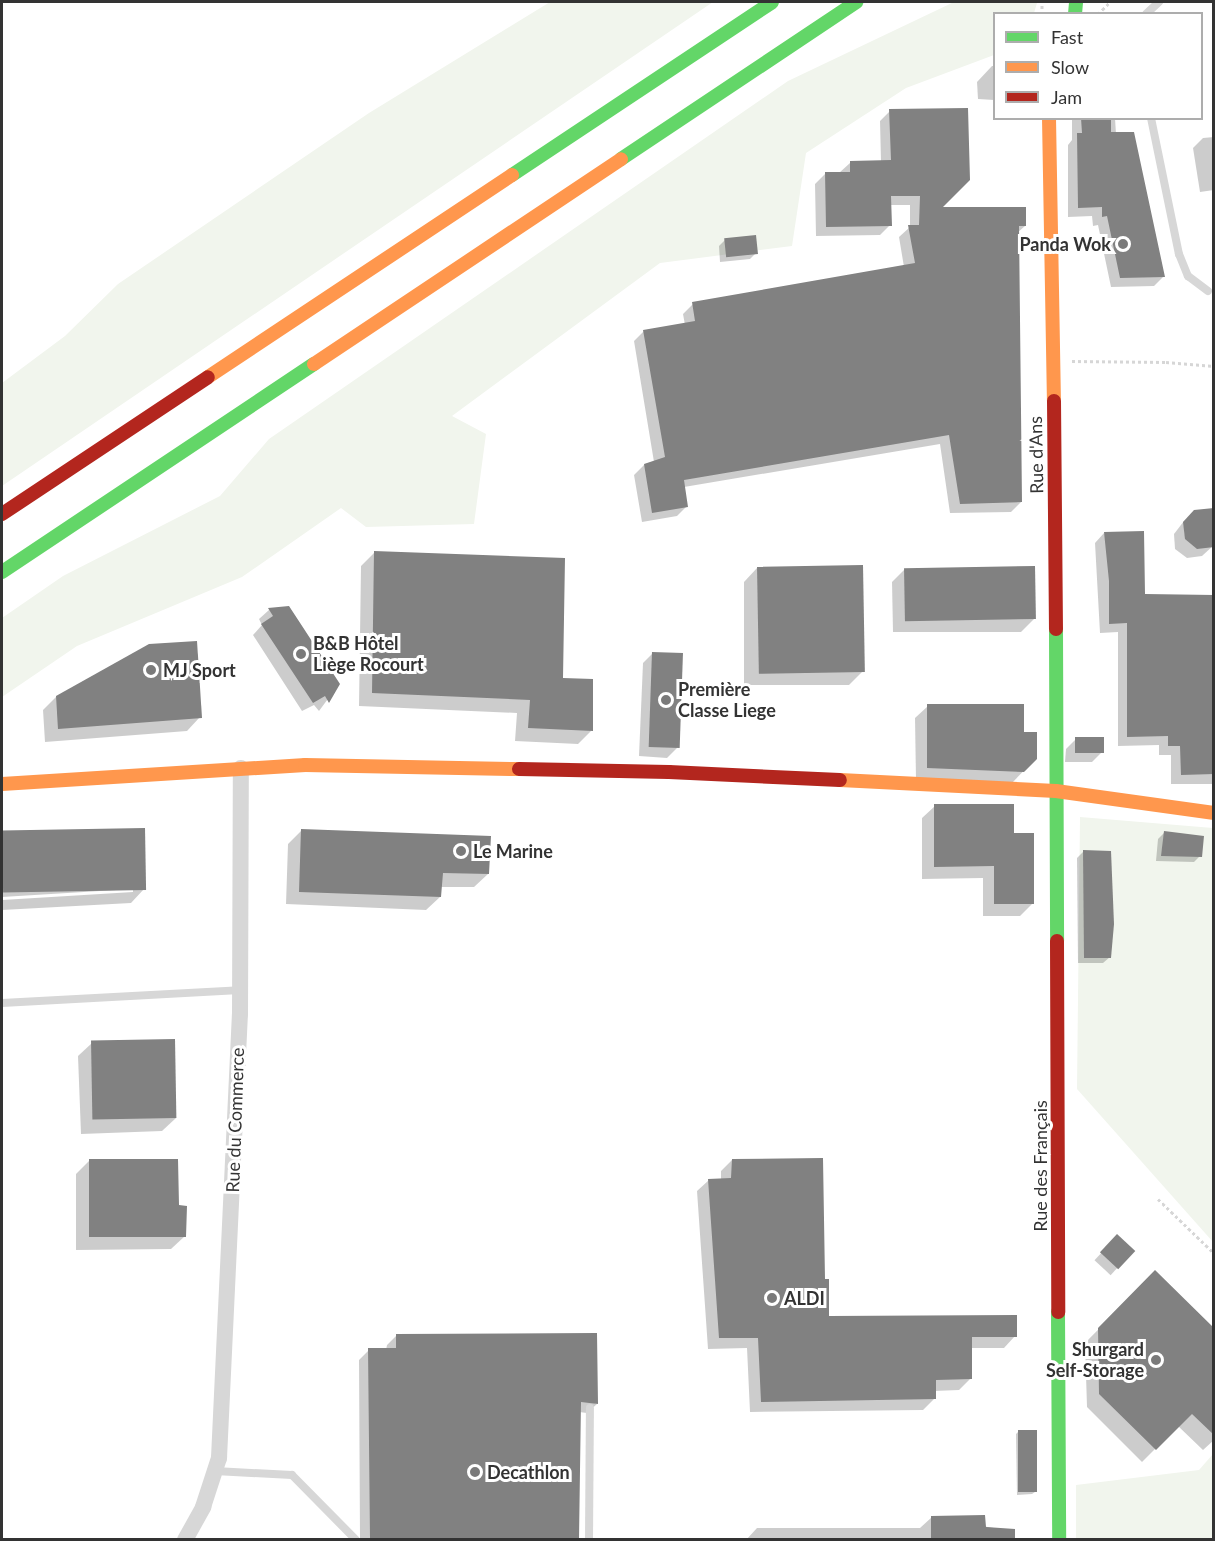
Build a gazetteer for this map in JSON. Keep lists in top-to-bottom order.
{
  "streets": {
    "main road": ["Rue d'Ans", "Rue des Français"],
    "street": ["Rue du Commerce"]
  },
  "crossings": [
    ["Rue d'Ans", "Rue des Français"]
  ],
  "places": [
    "Panda Wok",
    "B&B Hôtel Liège Rocourt",
    "MJ Sport",
    "Première Classe Liege",
    "Le Marine",
    "ALDI",
    "Shurgard Self-Storage",
    "Decathlon"
  ],
  "legend": ["Fast", "Slow", "Jam"]
}
